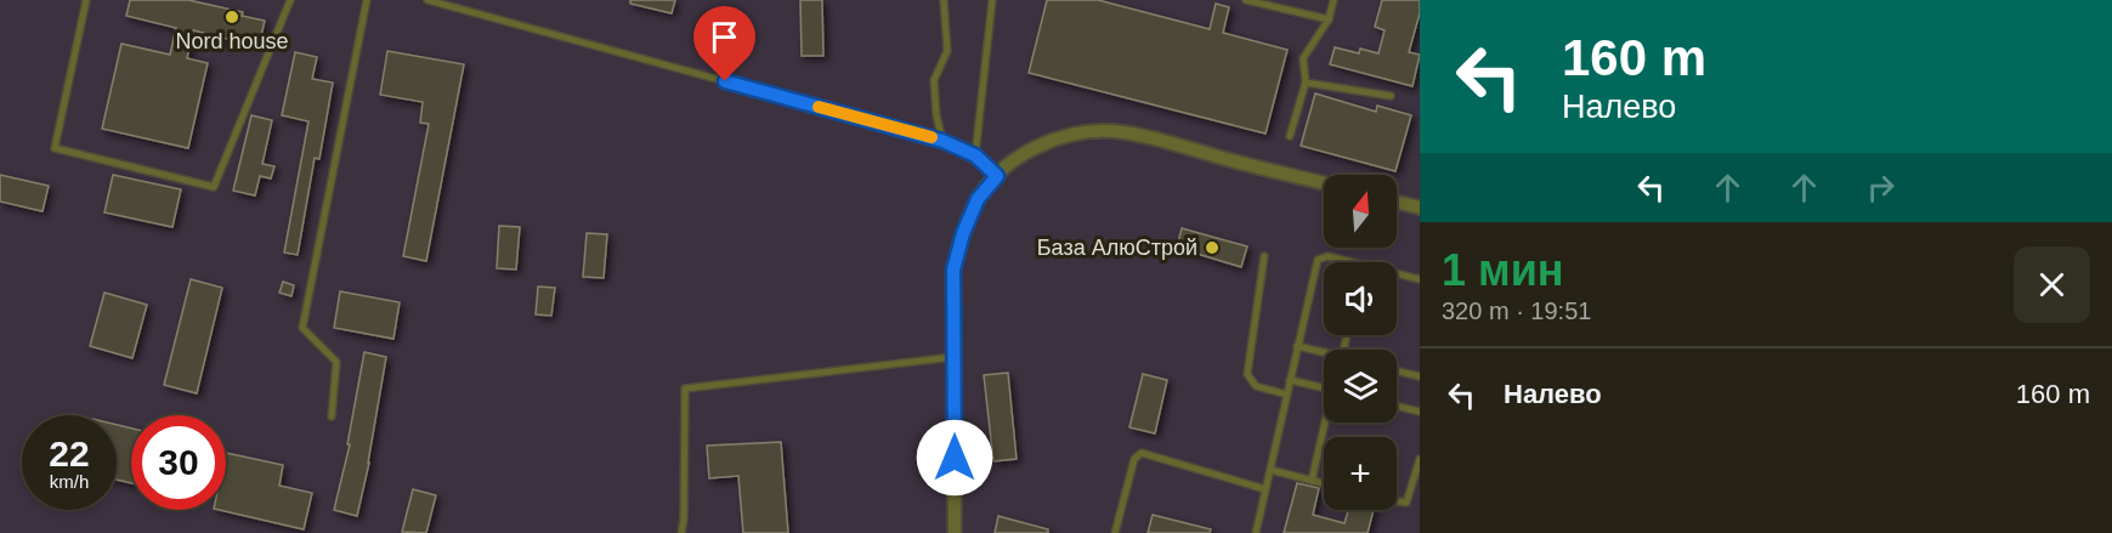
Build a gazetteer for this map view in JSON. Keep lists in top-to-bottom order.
{
  "places": ["Nord house", "База АлюСтрой"],
  "north": "top",
  "page": {
    "turn": ["160 m", "Налево"],
    "map_buttons": "+",
    "heading": ["1 мин", "320 m · 19:51"],
    "list": [
      {
        "name": "Налево",
        "value": "160 m"
      }
    ],
    "speed": "22 km/h",
    "limit": "30"
  }
}
